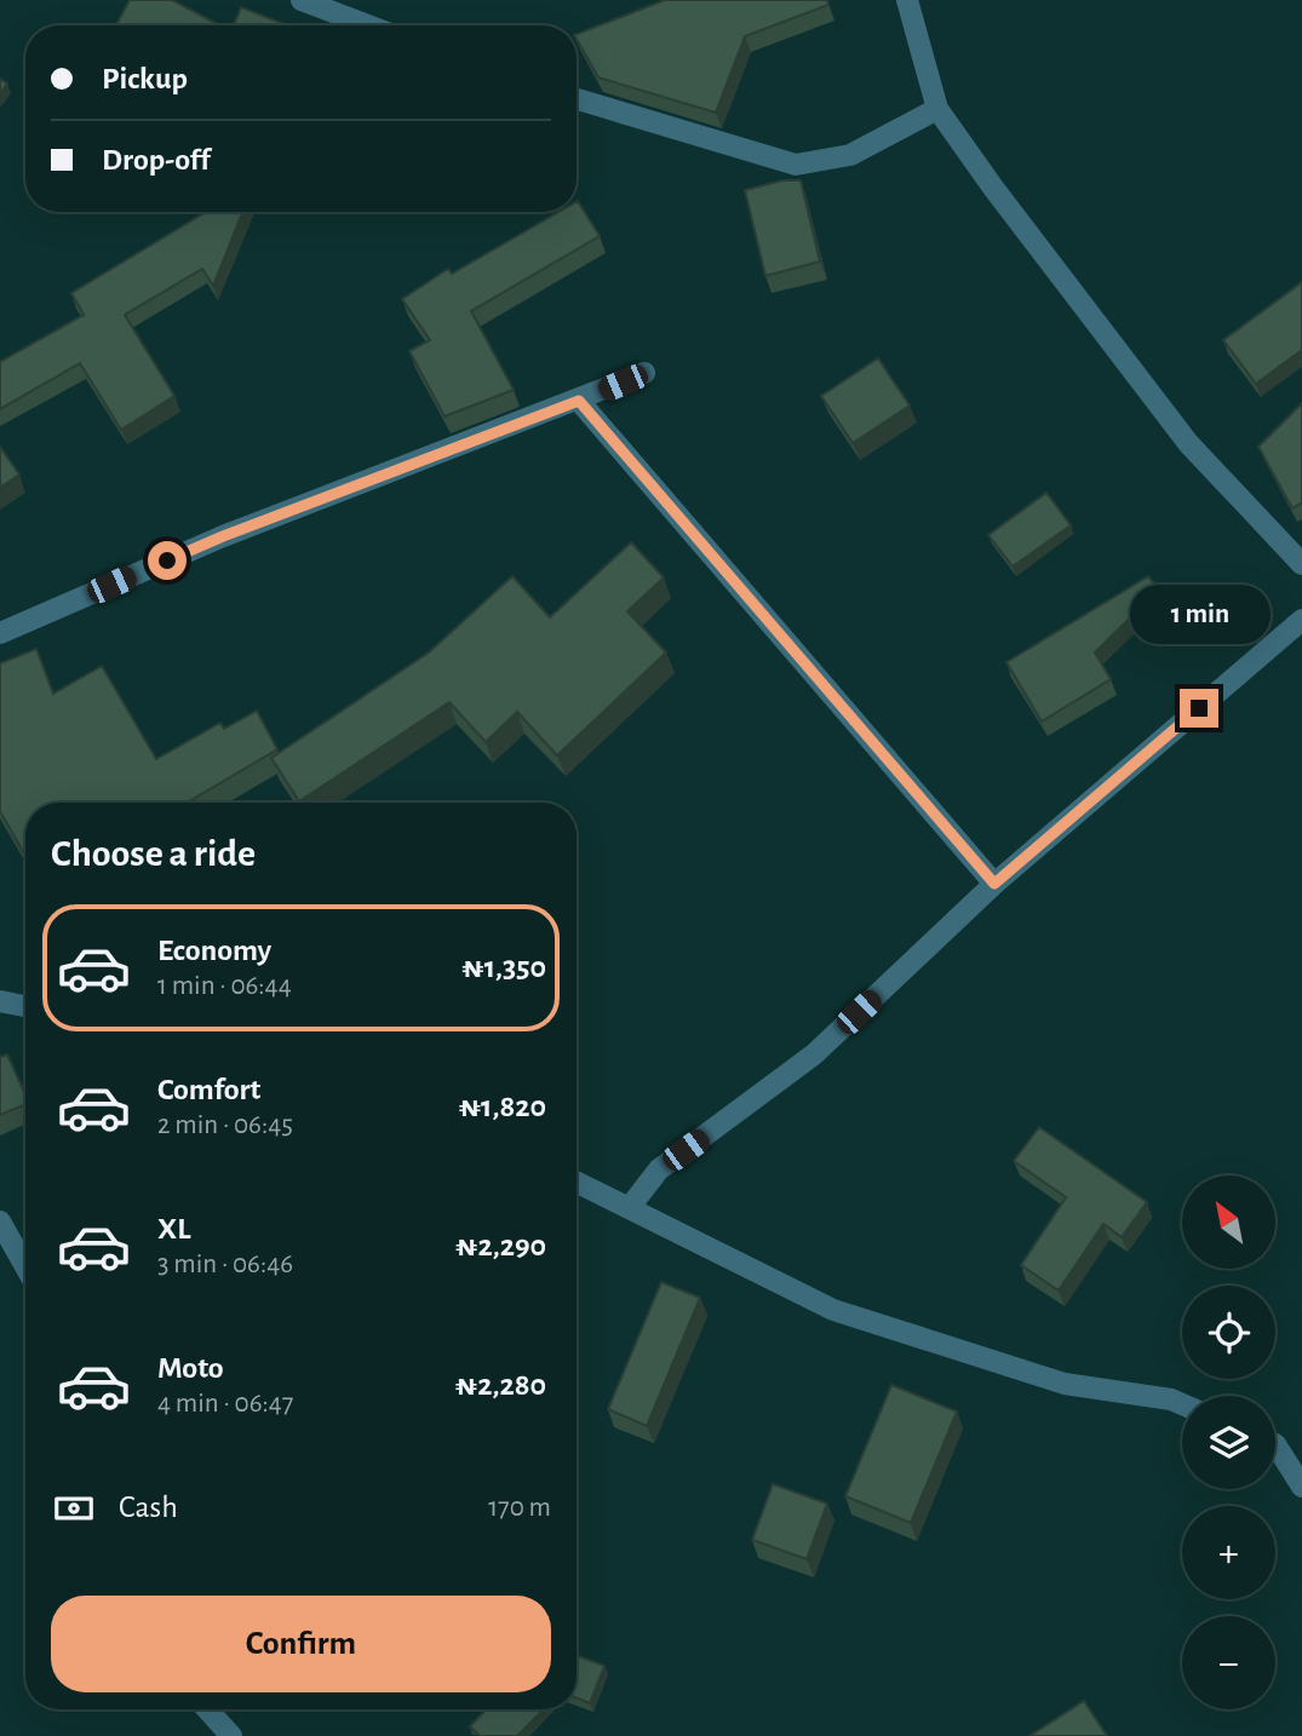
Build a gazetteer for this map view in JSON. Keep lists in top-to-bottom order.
{
  "north": "top left",
  "page": {
    "banner": ["Pickup", "Drop-off"],
    "bubble": "1 min",
    "heading": "Choose a ride",
    "list": [
      {
        "name": "Economy",
        "note": "1 min · 06:44",
        "value": "₦1,350"
      },
      {
        "name": "Comfort",
        "note": "2 min · 06:45",
        "value": "₦1,820"
      },
      {
        "name": "XL",
        "note": "3 min · 06:46",
        "value": "₦2,290"
      },
      {
        "name": "Moto",
        "note": "4 min · 06:47",
        "value": "₦2,280"
      }
    ],
    "map_buttons": ["+", "−"],
    "pay": ["Cash", "170 m"],
    "buttons": "Confirm"
  }
}
